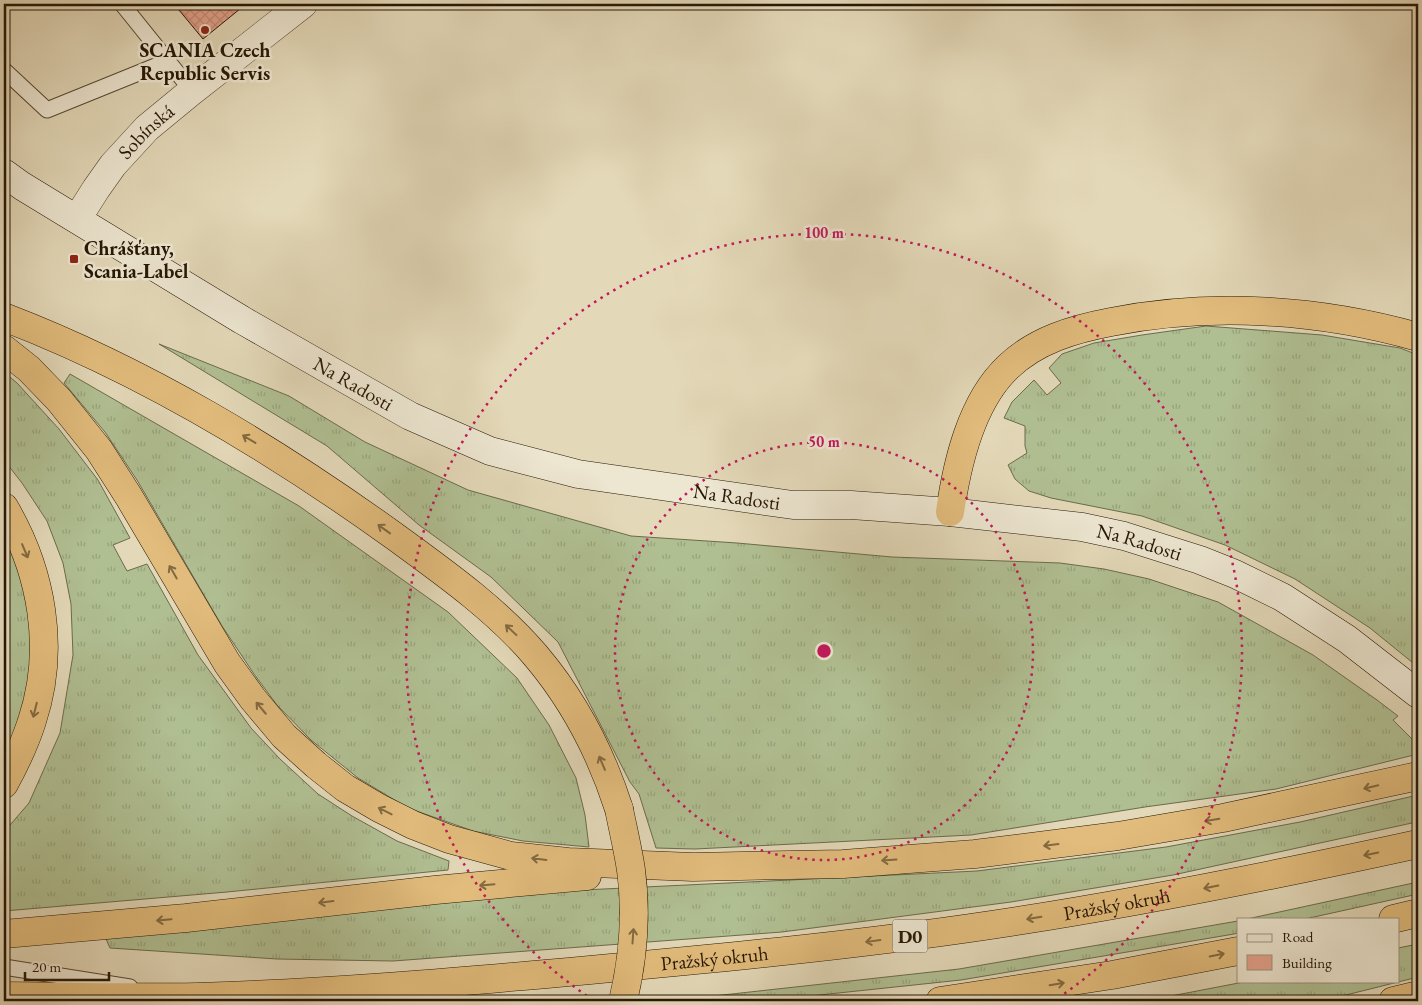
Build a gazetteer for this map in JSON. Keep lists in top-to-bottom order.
{
  "streets": {
    "highway": ["Pražský okruh", "D0"],
    "main road": ["Sobínská", "Na Radosti"]
  },
  "crossings": [
    ["Sobínská", "Na Radosti"]
  ],
  "places": {
    "other": ["SCANIA Czech Republic Servis"],
    "transit": ["Chrášťany, Scania-Label"]
  },
  "legend": ["Road", "Building"],
  "scale_bar": "20 m",
  "rings": ["100 m", "50 m"]
}
